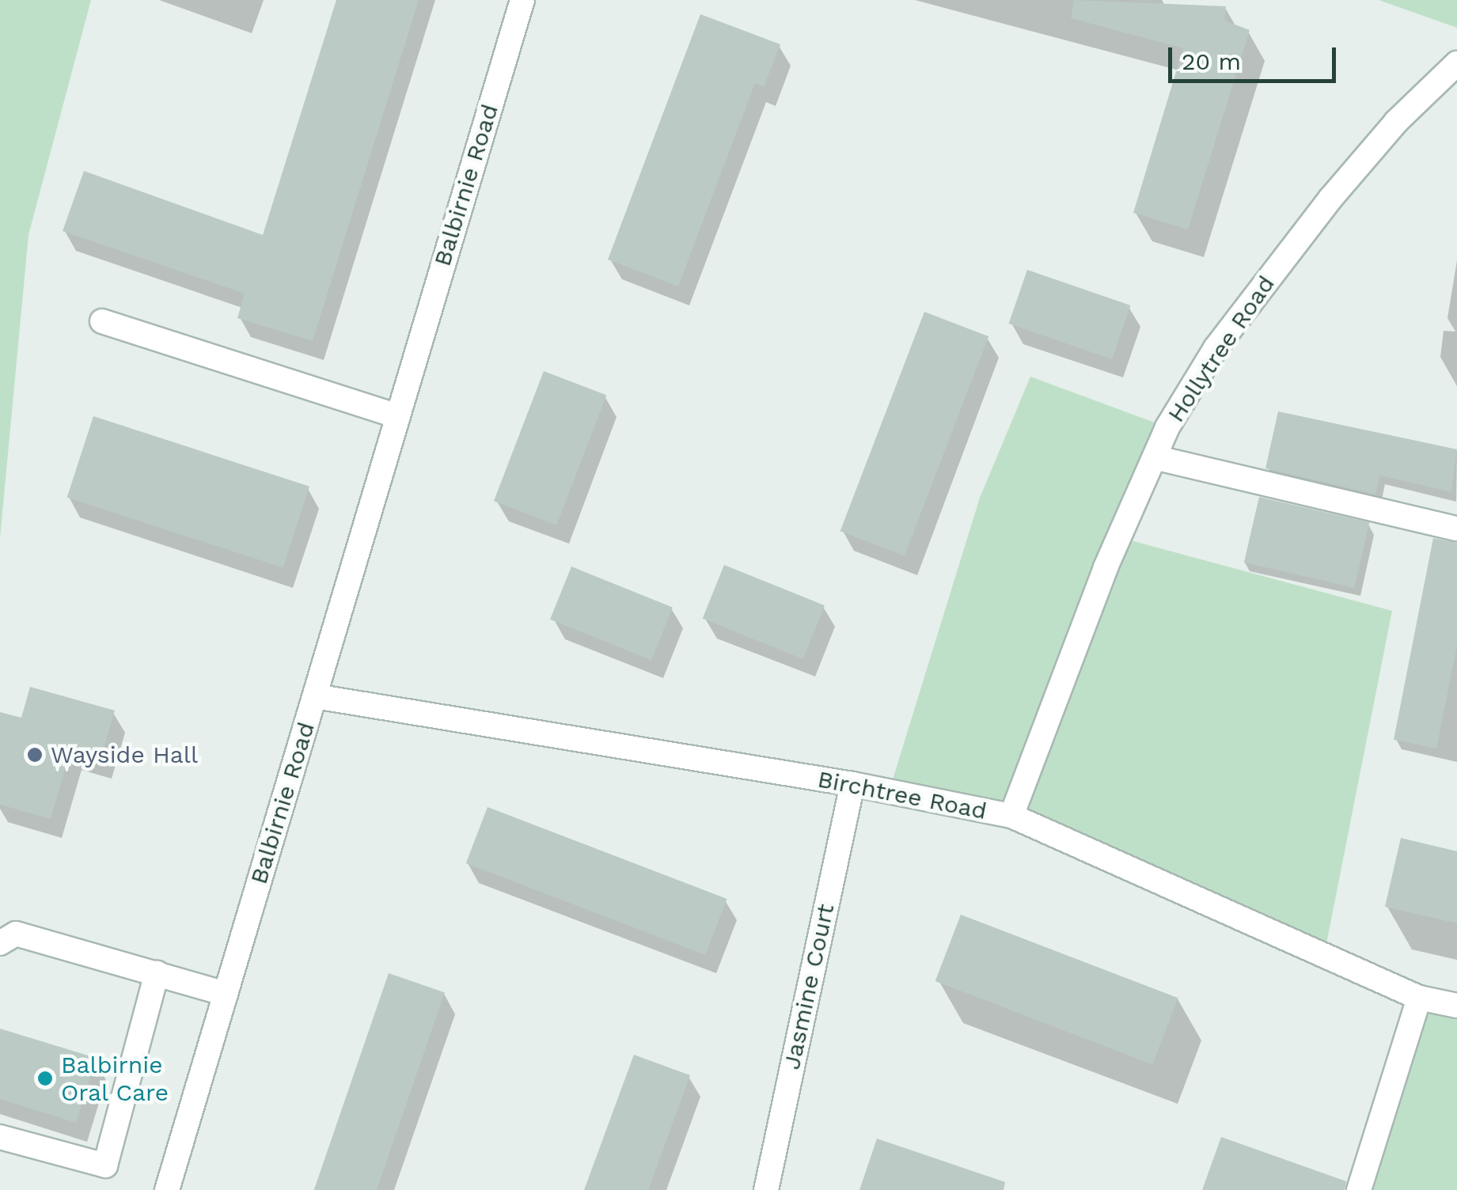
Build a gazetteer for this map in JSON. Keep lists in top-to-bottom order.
{
  "streets": {
    "street": [
      "Balbirnie Road",
      "Hollytree Road",
      "Birchtree Road",
      "Jasmine Court"
    ]
  },
  "crossings": [
    ["Balbirnie Road", "Birchtree Road"],
    ["Hollytree Road", "Birchtree Road"],
    ["Birchtree Road", "Jasmine Court"]
  ],
  "places": ["Wayside Hall", "Balbirnie Oral Care"],
  "scale_bar": "20 m"
}
